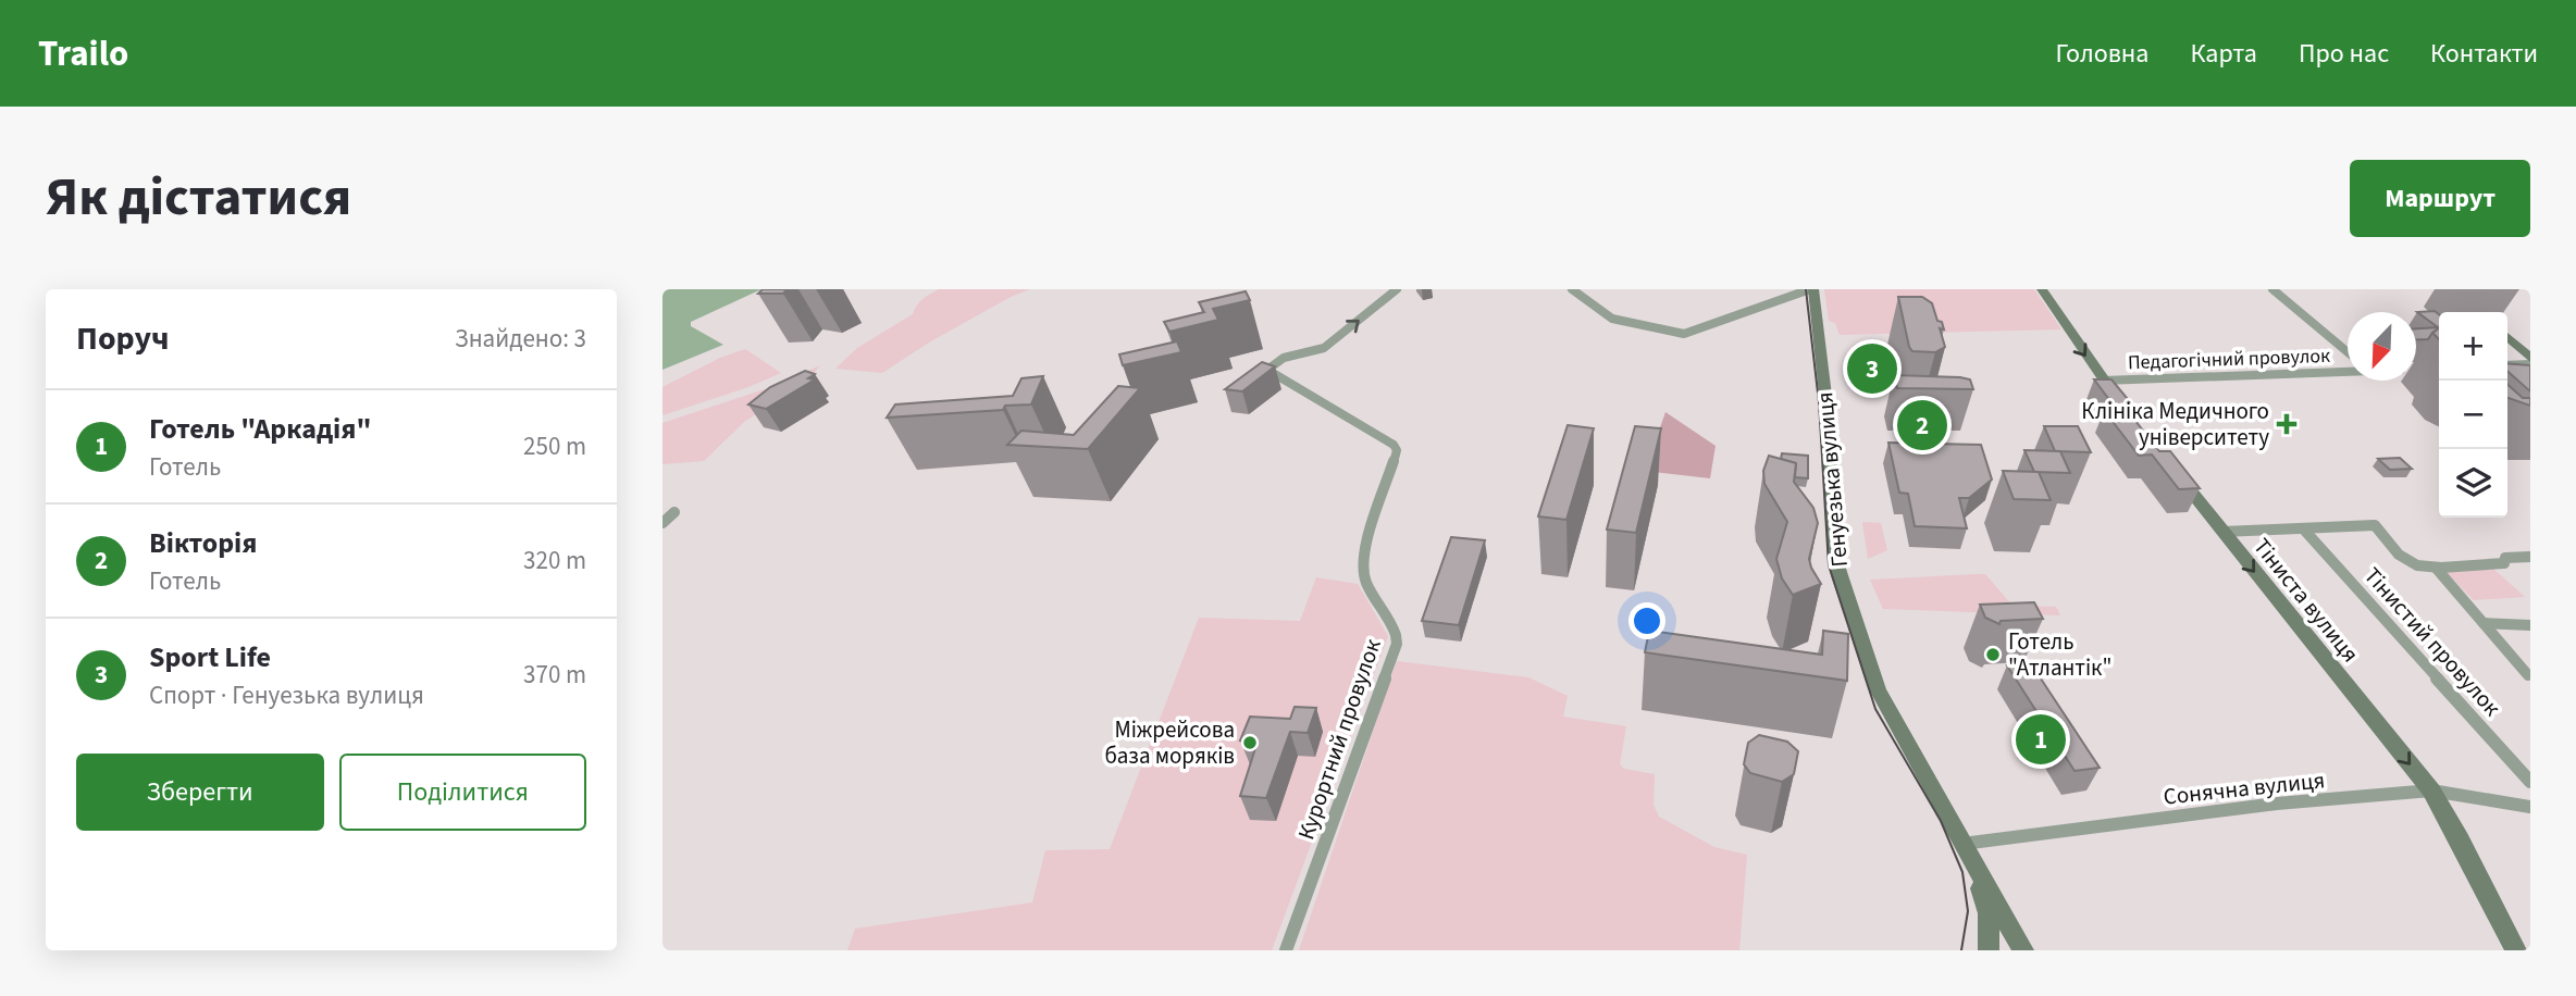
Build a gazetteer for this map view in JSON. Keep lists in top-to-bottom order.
{
  "streets": {
    "main road": ["Генуезька вулиця", "Тіниста вулиця"],
    "street": [
      "Педагогічний провулок",
      "Тінистий провулок",
      "Курортний провулок",
      "Сонячна вулиця"
    ]
  },
  "crossings": [
    ["Генуезька вулиця", "Сонячна вулиця"],
    ["Тіниста вулиця", "Сонячна вулиця"]
  ],
  "one_way": ["Тіниста вулиця"],
  "places": {
    "health": ["Клініка Медичного університету"],
    "other": ["Готель \"Атлантік\"", "Міжрейсова база моряків"]
  },
  "north": "bottom left",
  "page": {
    "header": "Trailo",
    "nav": [
      "Головна",
      "Карта",
      "Про нас",
      "Контакти"
    ],
    "title": "Як дістатися",
    "buttons": [
      "Маршрут",
      ["Зберегти", "Поділитися"]
    ],
    "heading": ["Поруч", "Знайдено: 3"],
    "map_buttons": ["+", "−"],
    "pins": ["3", "2", "1"],
    "list": [
      {
        "mark": "1",
        "name": "Готель \"Аркадія\"",
        "note": "Готель",
        "value": "250 m"
      },
      {
        "mark": "2",
        "name": "Вікторія",
        "note": "Готель",
        "value": "320 m"
      },
      {
        "mark": "3",
        "name": "Sport Life",
        "note": "Спорт · Генуезька вулиця",
        "value": "370 m"
      }
    ]
  }
}
